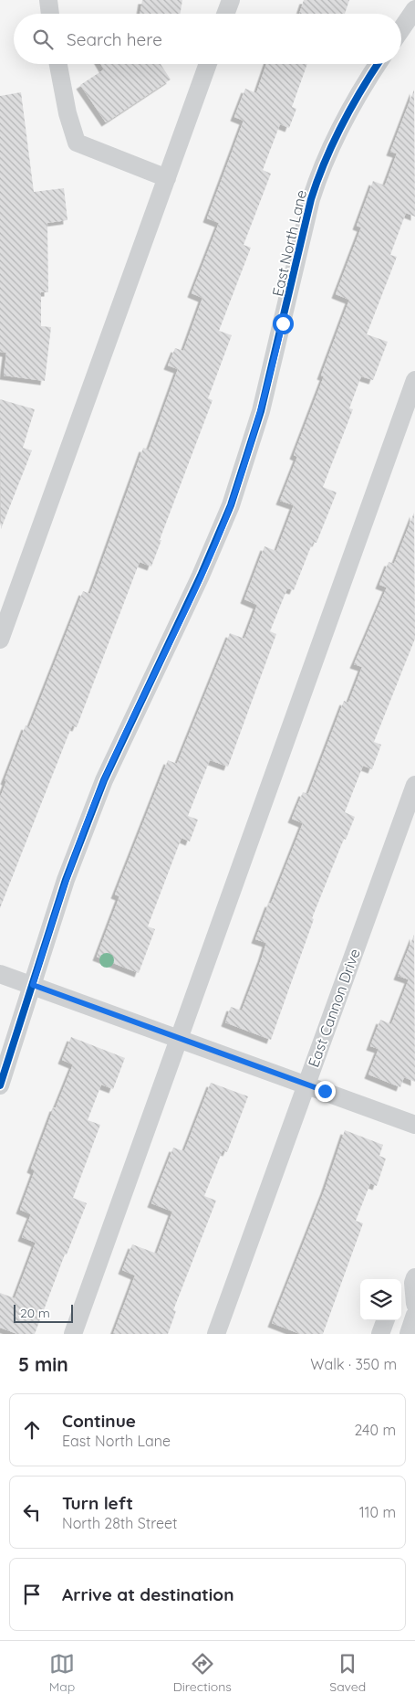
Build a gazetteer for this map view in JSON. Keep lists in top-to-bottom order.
{
  "streets": {
    "street": ["East North Lane", "East Cannon Drive"]
  },
  "scale_bar": "20 m",
  "page": {
    "search": "Search here",
    "scale": "20 m",
    "heading": ["5 min", "Walk · 350 m"],
    "list": [
      ["Continue", "East North Lane", "240 m"],
      ["Turn left", "North 28th Street", "110 m"],
      "Arrive at destination"
    ],
    "nav": ["Map", "Directions", "Saved"]
  }
}
